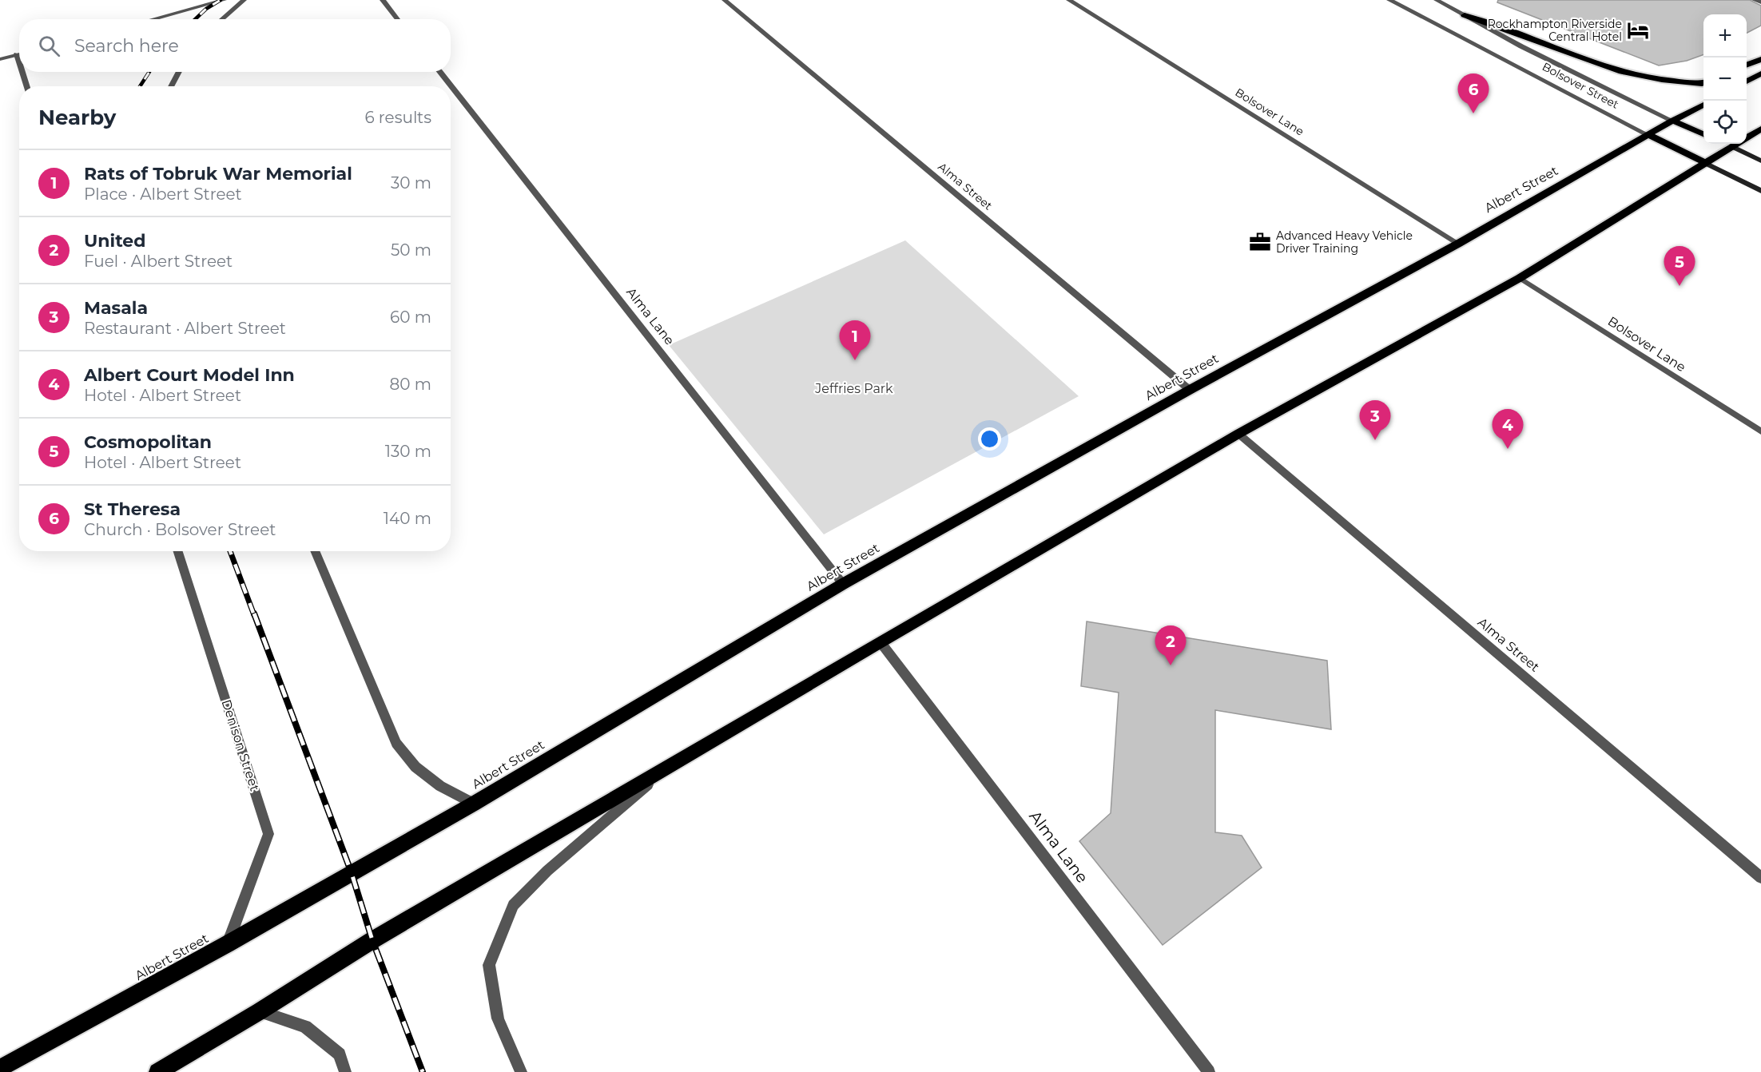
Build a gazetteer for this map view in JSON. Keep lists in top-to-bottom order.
{
  "streets": {
    "highway": ["Bolsover Street", "Albert Street"],
    "street": [
      "Bolsover Lane",
      "Alma Street",
      "Alma Lane",
      "Denison Street"
    ]
  },
  "crossings": [
    ["Bolsover Street", "Albert Street"],
    ["Bolsover Lane", "Albert Street"],
    ["Alma Street", "Albert Street"],
    ["Albert Street", "Alma Lane"],
    ["Albert Street", "Denison Street"]
  ],
  "parks": ["Jeffries Park"],
  "places": {
    "hotel": ["Rockhampton Riverside Central Hotel"],
    "office": ["Advanced Heavy Vehicle Driver Training"]
  },
  "page": {
    "map_buttons": ["+", "−"],
    "search": "Search here",
    "pins": [
      "6",
      "5",
      "1",
      "3",
      "4",
      "2"
    ],
    "heading": ["Nearby", "6 results"],
    "list": [
      {
        "mark": "1",
        "name": "Rats of Tobruk War Memorial",
        "note": "Place · Albert Street",
        "value": "30 m"
      },
      {
        "mark": "2",
        "name": "United",
        "note": "Fuel · Albert Street",
        "value": "50 m"
      },
      {
        "mark": "3",
        "name": "Masala",
        "note": "Restaurant · Albert Street",
        "value": "60 m"
      },
      {
        "mark": "4",
        "name": "Albert Court Model Inn",
        "note": "Hotel · Albert Street",
        "value": "80 m"
      },
      {
        "mark": "5",
        "name": "Cosmopolitan",
        "note": "Hotel · Albert Street",
        "value": "130 m"
      },
      {
        "mark": "6",
        "name": "St Theresa",
        "note": "Church · Bolsover Street",
        "value": "140 m"
      }
    ]
  }
}
